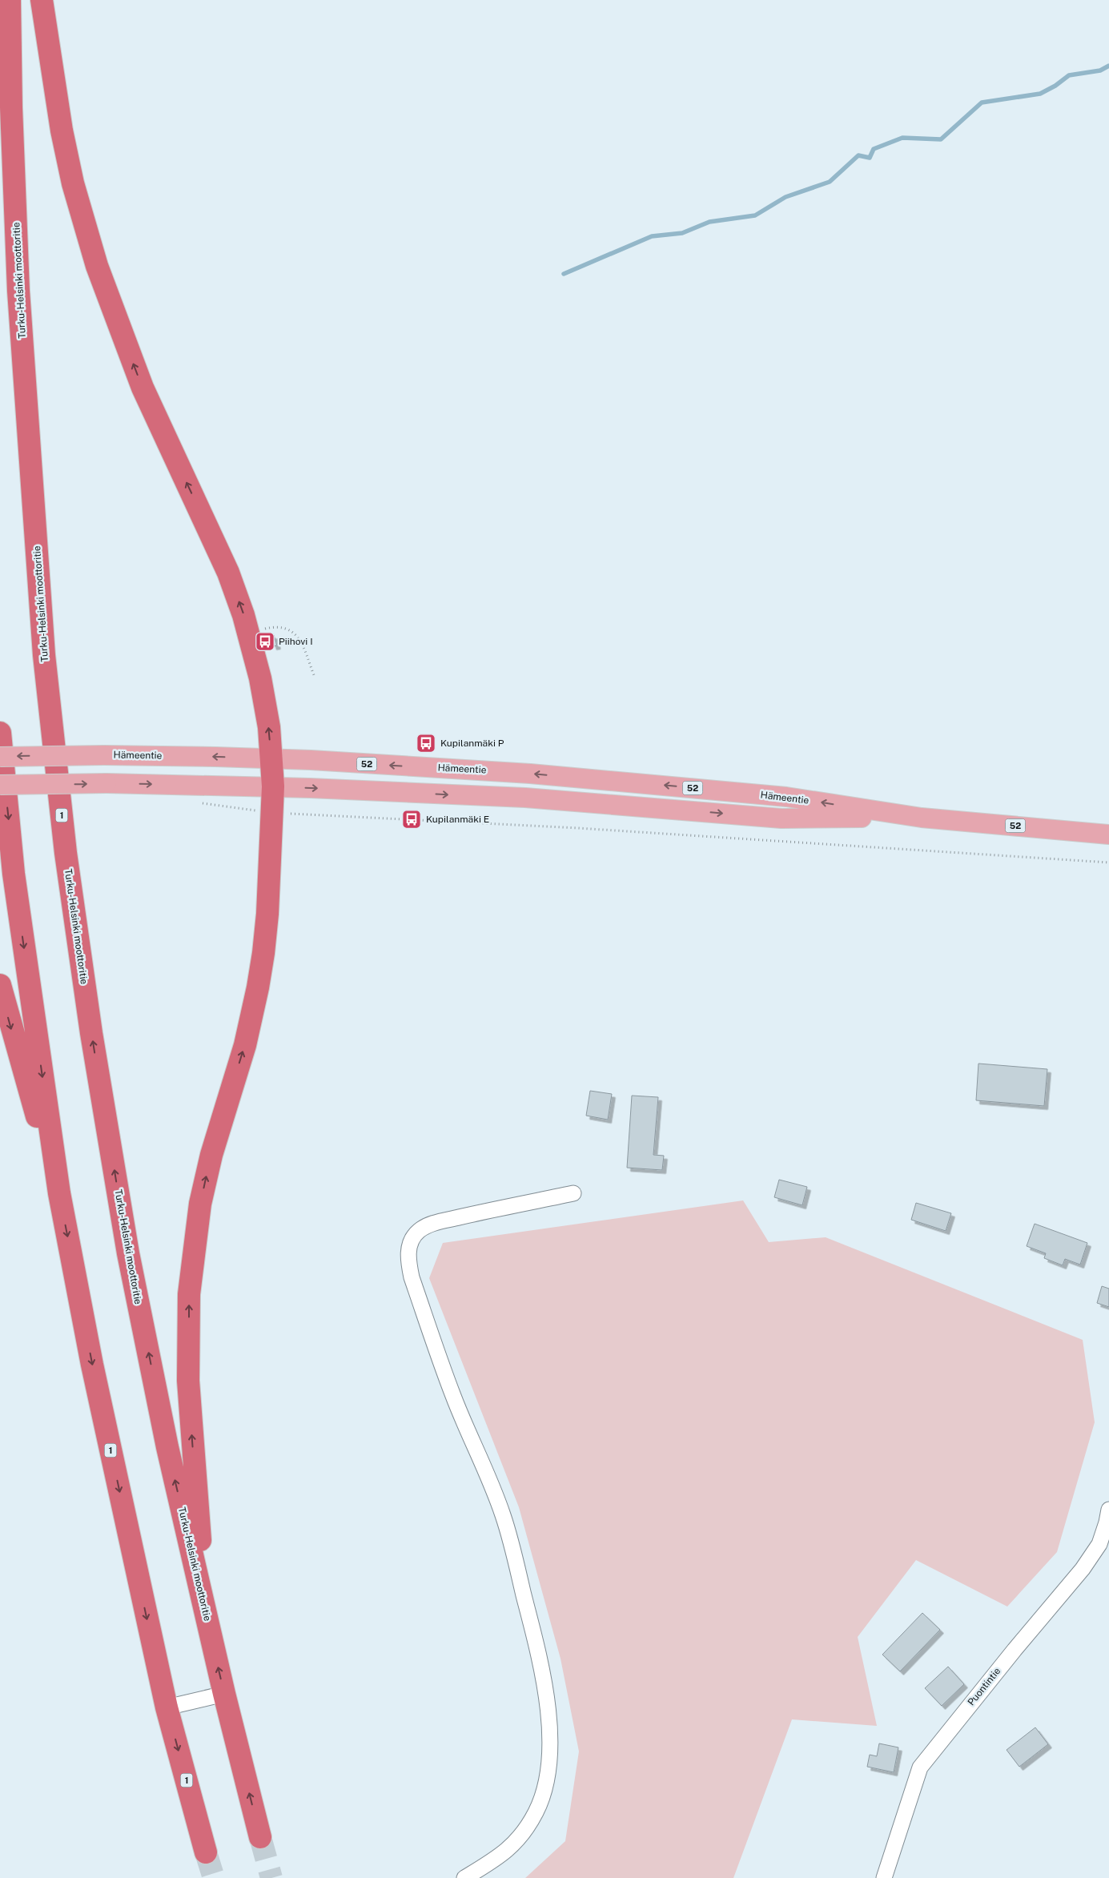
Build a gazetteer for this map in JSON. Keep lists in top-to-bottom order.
{
  "streets": {
    "highway": ["Turku-Helsinki moottoritie", "1"],
    "main road": ["Hämeentie", "52"],
    "street": ["Puontintie"]
  },
  "places": {
    "bus stop": ["Piihovi I", "Kupilanmäki P", "Kupilanmäki E"]
  }
}
